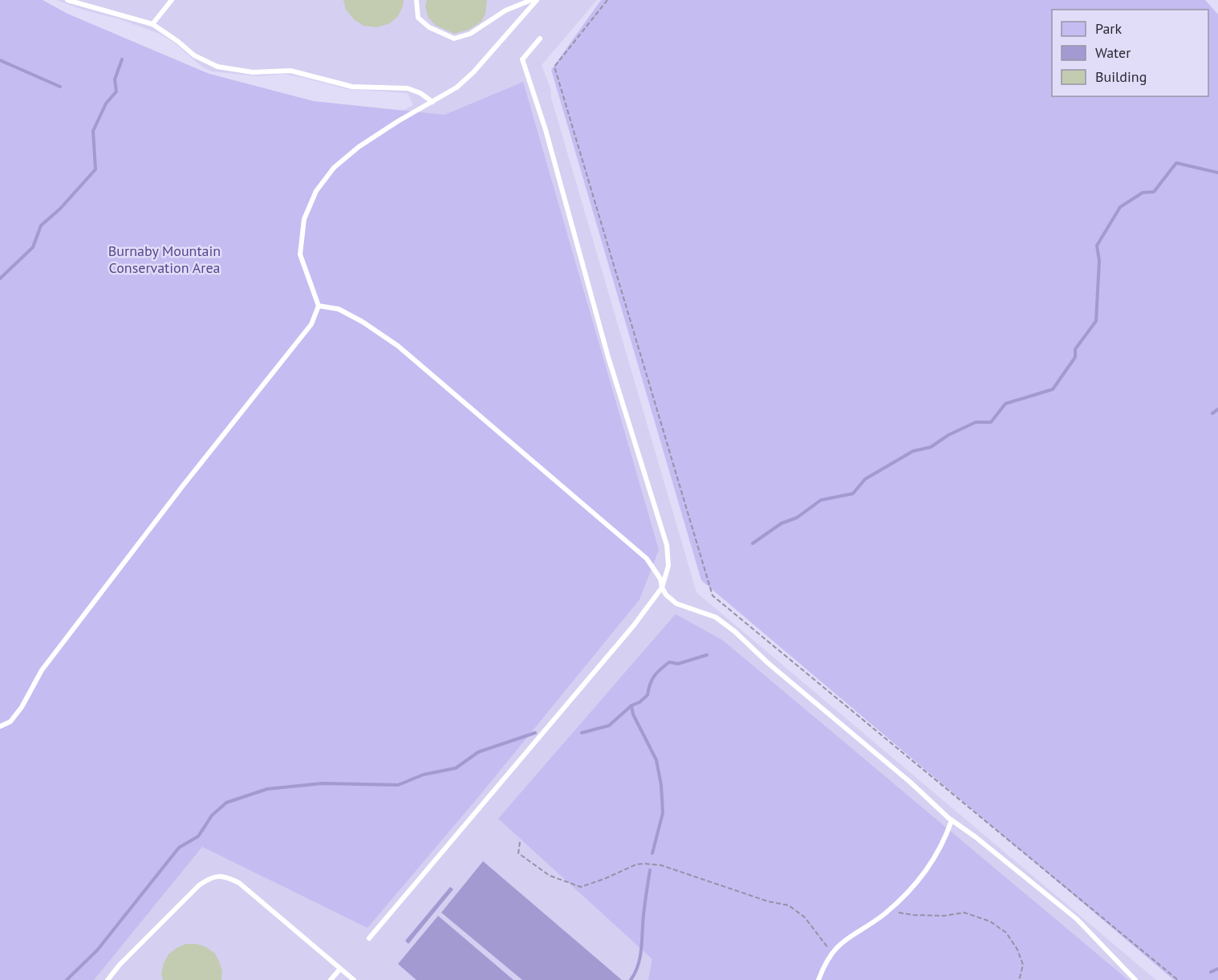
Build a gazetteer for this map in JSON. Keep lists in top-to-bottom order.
{
  "parks": ["Burnaby Mountain Conservation Area"],
  "legend": ["Park", "Water", "Building"]
}
